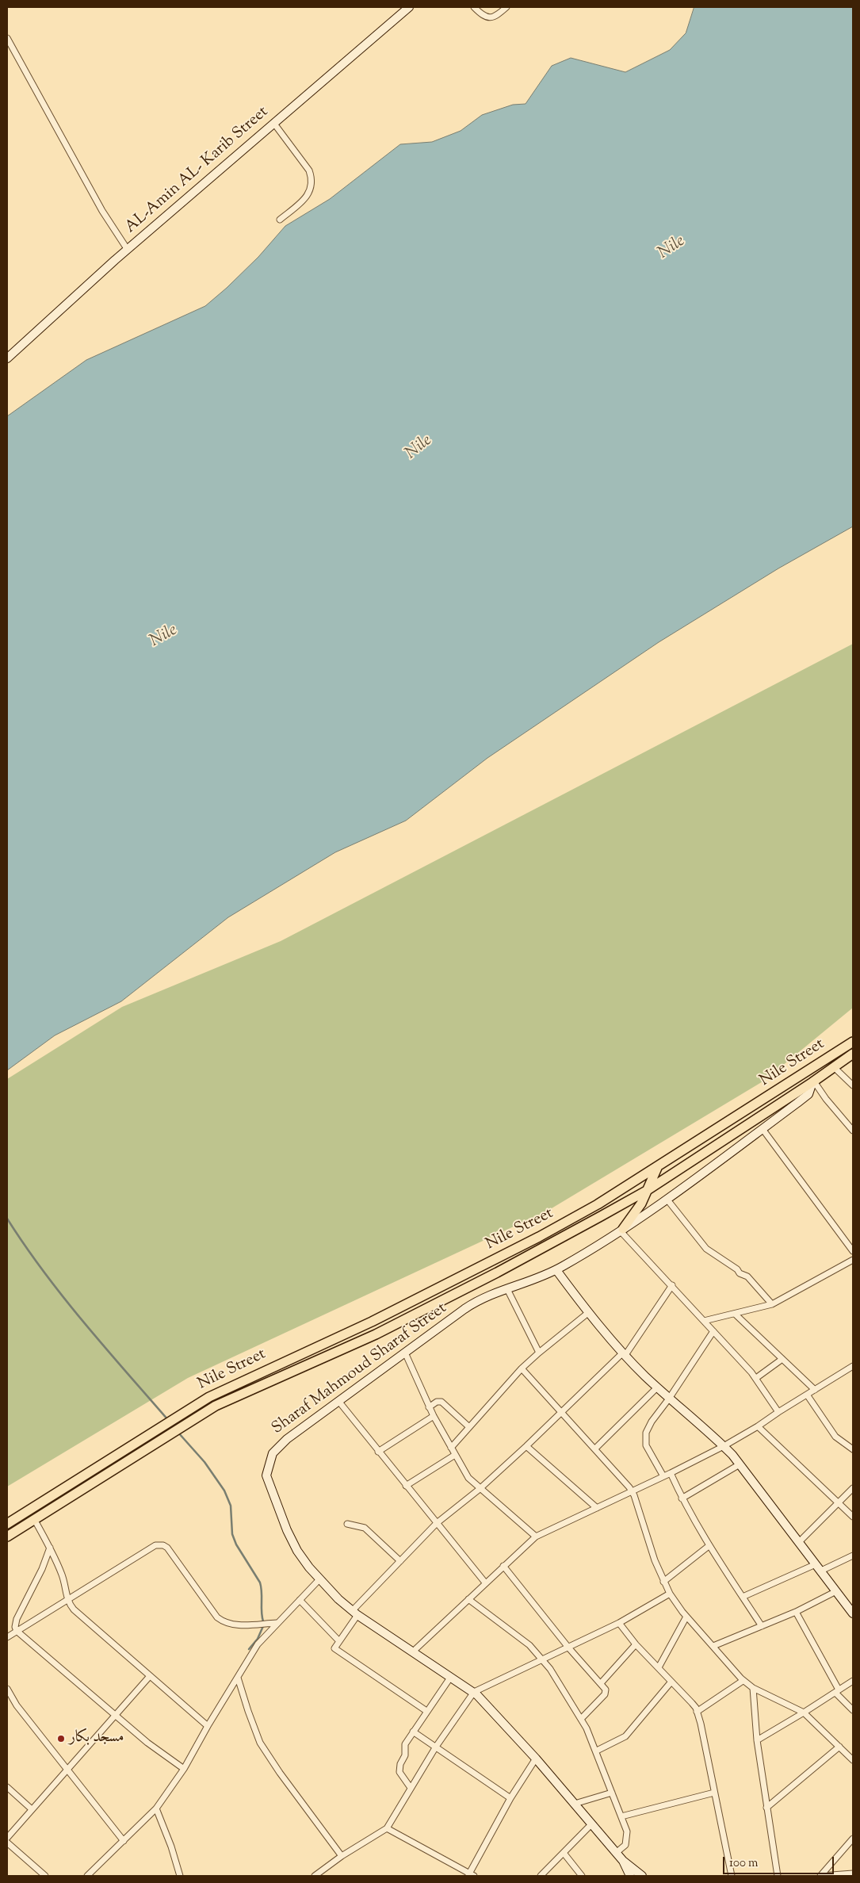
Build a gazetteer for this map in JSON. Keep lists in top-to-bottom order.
{
  "streets": {
    "main road": ["Nile Street"],
    "street": ["AL-Amin AL- Karib Street", "Sharaf Mahmoud Sharaf Street"]
  },
  "crossings": [
    ["Nile Street", "Sharaf Mahmoud Sharaf Street"]
  ],
  "water": ["Nile"],
  "places": ["مسجد بكار"],
  "scale_bar": "100 m"
}
